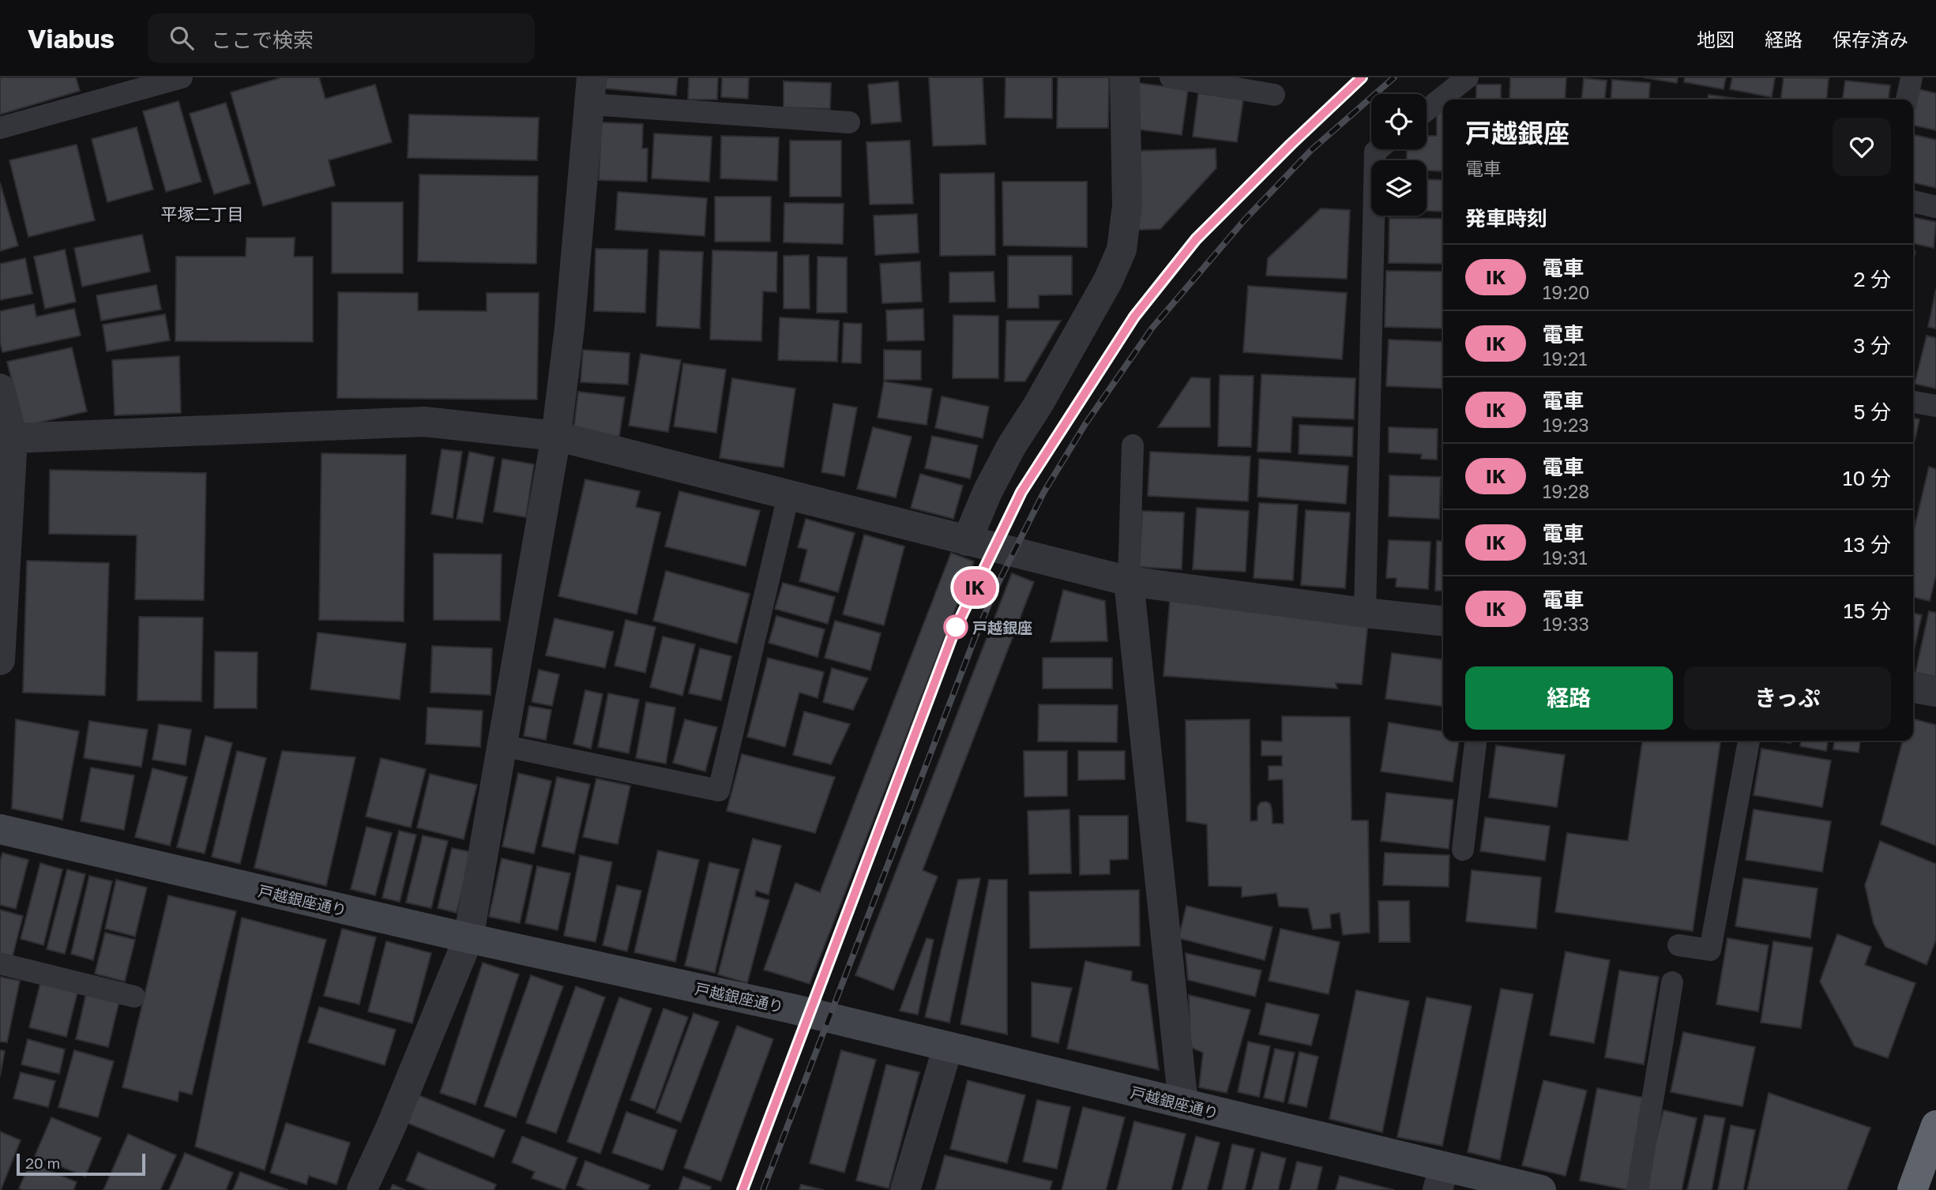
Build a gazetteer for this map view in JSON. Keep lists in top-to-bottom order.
{
  "streets": {
    "street": ["戸越銀座通り"]
  },
  "districts": ["平塚二丁目"],
  "places": ["戸越銀座"],
  "scale_bar": "20 m",
  "page": {
    "header": "Viabus",
    "search": "ここで検索",
    "nav": ["地図", "経路", "保存済み"],
    "on_map": "IK",
    "heading": [
      ["戸越銀座", "電車"],
      "発車時刻"
    ],
    "list": [
      {
        "mark": "IK",
        "name": "電車",
        "note": "19:20",
        "value": "2 分"
      },
      {
        "mark": "IK",
        "name": "電車",
        "note": "19:21",
        "value": "3 分"
      },
      {
        "mark": "IK",
        "name": "電車",
        "note": "19:23",
        "value": "5 分"
      },
      {
        "mark": "IK",
        "name": "電車",
        "note": "19:28",
        "value": "10 分"
      },
      {
        "mark": "IK",
        "name": "電車",
        "note": "19:31",
        "value": "13 分"
      },
      {
        "mark": "IK",
        "name": "電車",
        "note": "19:33",
        "value": "15 分"
      }
    ],
    "buttons": ["経路", "きっぷ"],
    "scale": "20 m"
  }
}
